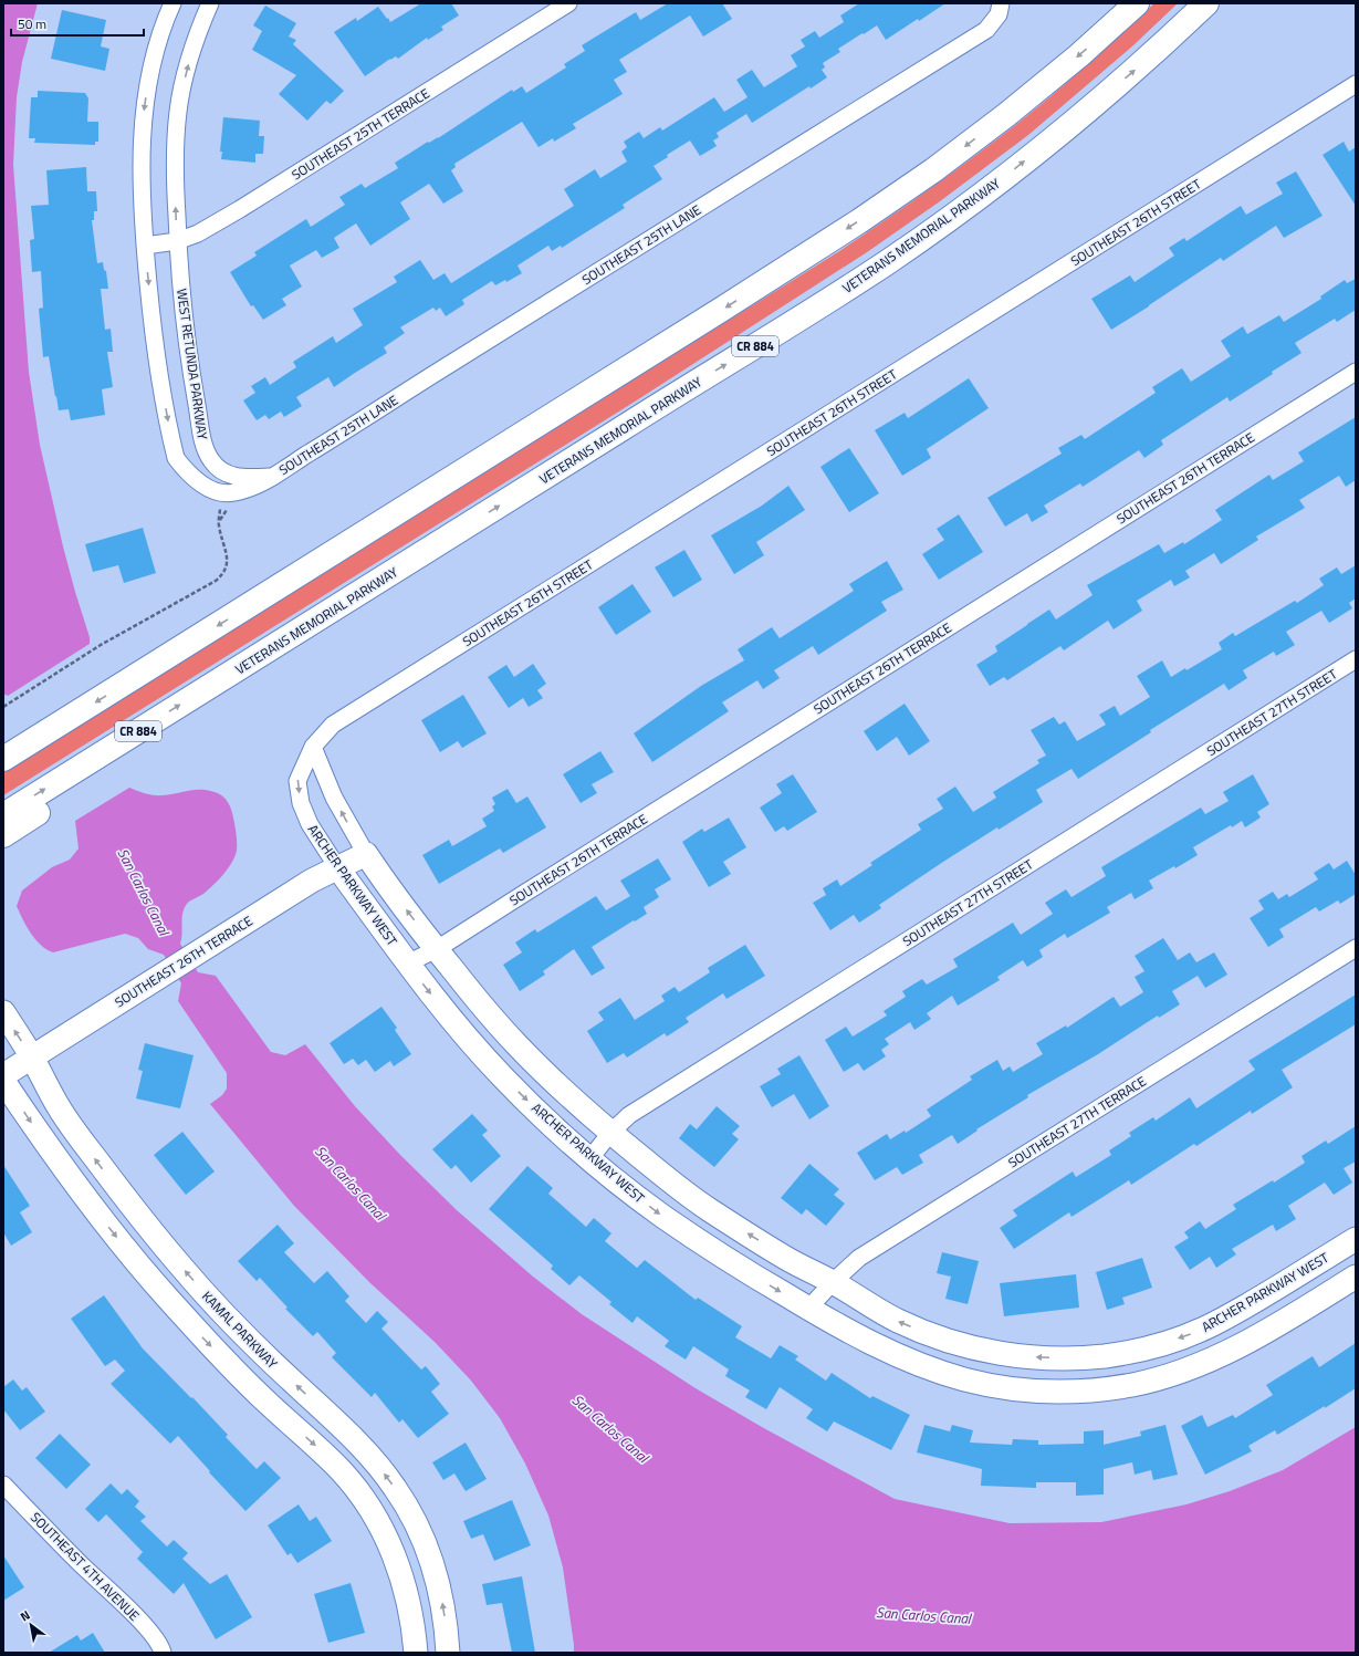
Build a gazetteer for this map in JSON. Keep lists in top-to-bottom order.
{
  "streets": {
    "highway": ["VETERANS MEMORIAL PARKWAY", "CR 884"],
    "street": [
      "SOUTHEAST 25TH TERRACE",
      "SOUTHEAST 26TH STREET",
      "SOUTHEAST 25TH LANE",
      "WEST RETUNDA PARKWAY",
      "SOUTHEAST 26TH TERRACE",
      "SOUTHEAST 27TH STREET",
      "ARCHER PARKWAY WEST",
      "SOUTHEAST 27TH TERRACE",
      "KAMAL PARKWAY",
      "SOUTHEAST 4TH AVENUE"
    ]
  },
  "crossings": [
    ["SOUTHEAST 25TH TERRACE", "WEST RETUNDA PARKWAY"],
    ["SOUTHEAST 26TH STREET", "ARCHER PARKWAY WEST"],
    ["SOUTHEAST 25TH LANE", "WEST RETUNDA PARKWAY"],
    ["SOUTHEAST 26TH TERRACE", "ARCHER PARKWAY WEST"],
    ["SOUTHEAST 26TH TERRACE", "KAMAL PARKWAY"],
    ["SOUTHEAST 27TH STREET", "ARCHER PARKWAY WEST"],
    ["ARCHER PARKWAY WEST", "SOUTHEAST 27TH TERRACE"]
  ],
  "water": ["San Carlos Canal"],
  "scale_bar": "50 m",
  "north": "top left"
}
